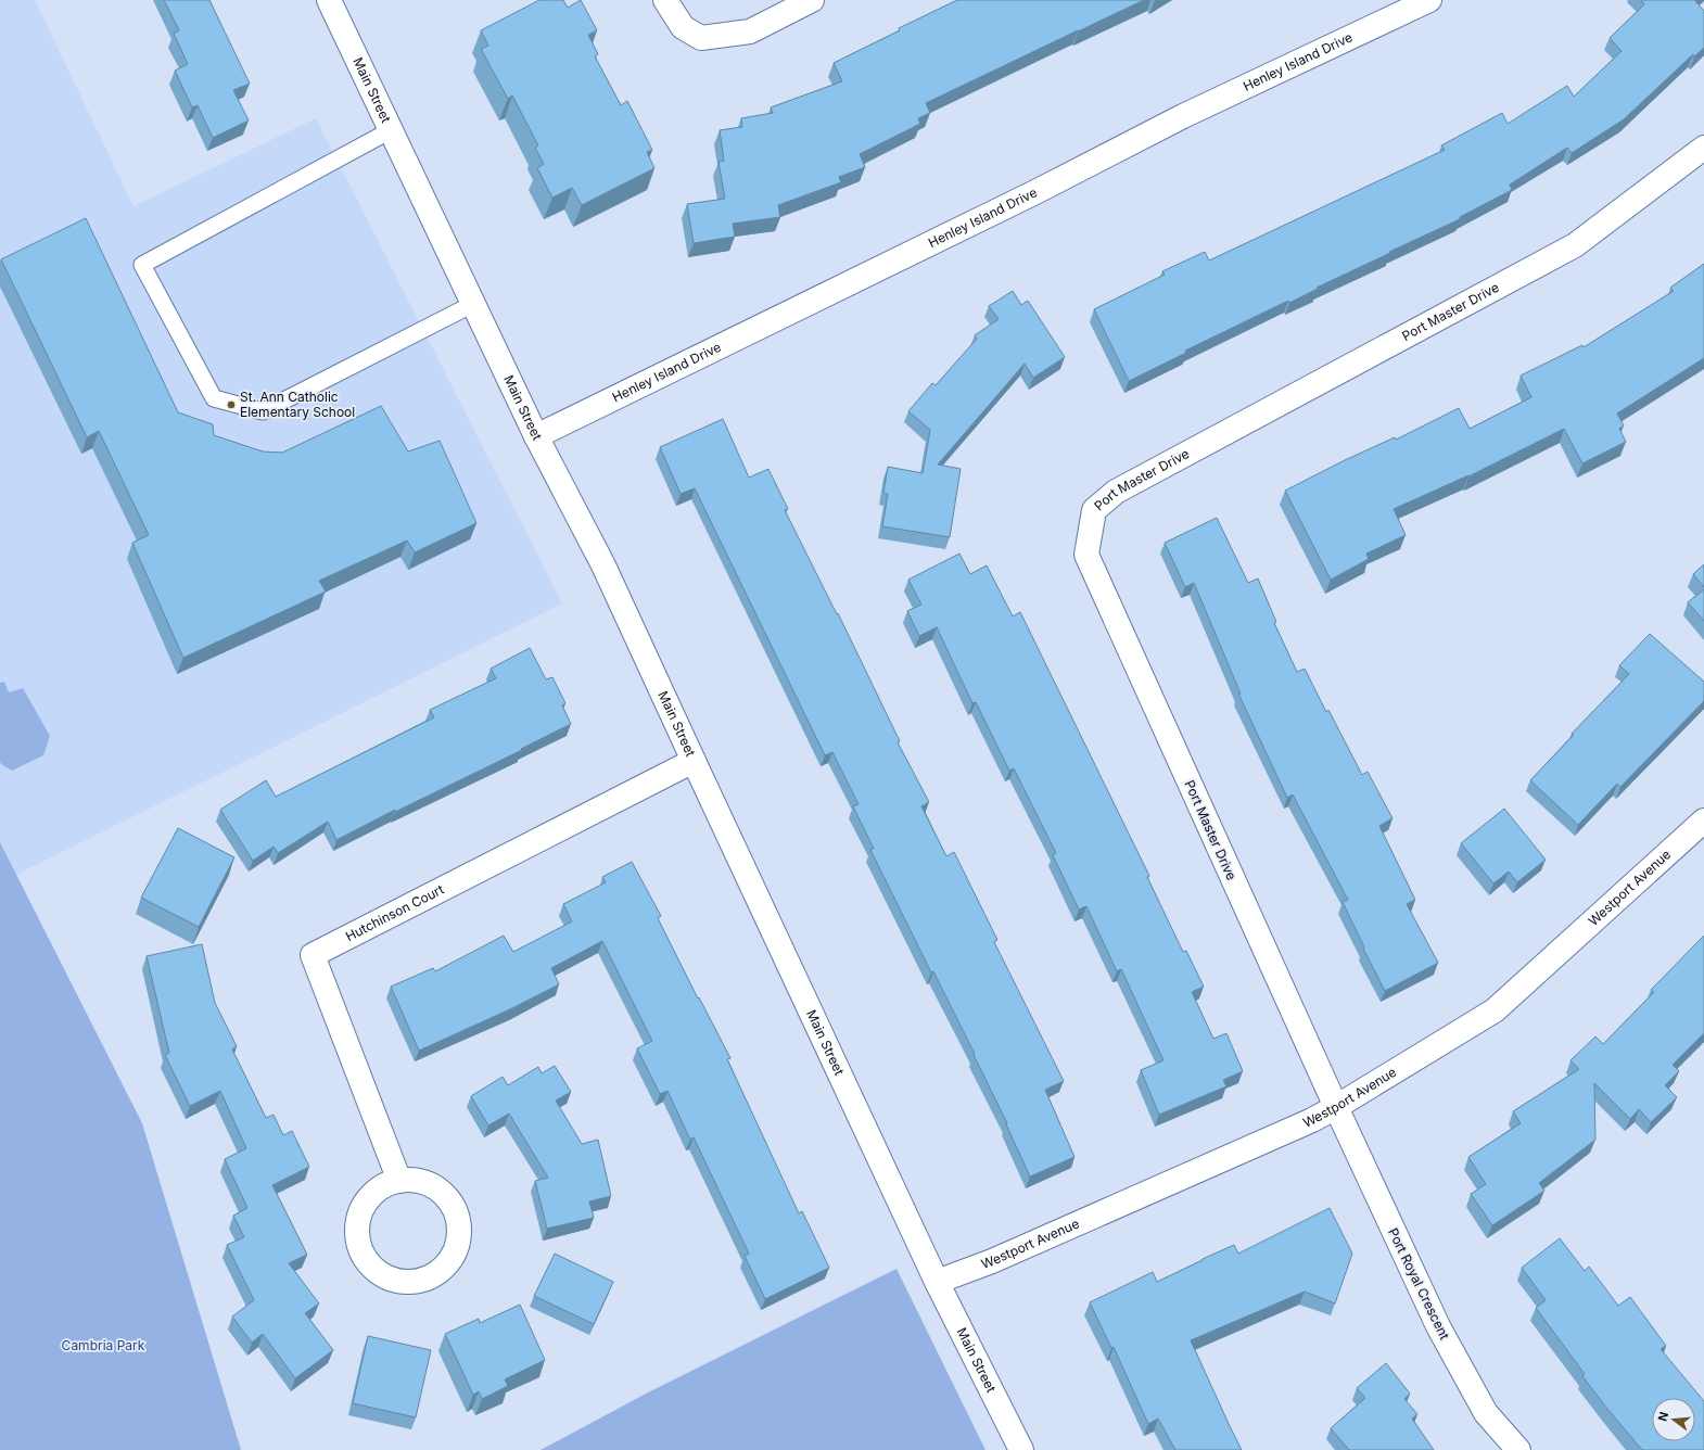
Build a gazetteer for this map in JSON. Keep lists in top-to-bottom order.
{
  "streets": {
    "street": [
      "Henley Island Drive",
      "Main Street",
      "Port Master Drive",
      "Westport Avenue",
      "Hutchinson Court",
      "Port Royal Crescent"
    ]
  },
  "crossings": [
    ["Henley Island Drive", "Main Street"],
    ["Main Street", "Westport Avenue"],
    ["Main Street", "Hutchinson Court"],
    ["Port Master Drive", "Westport Avenue"],
    ["Port Master Drive", "Port Royal Crescent"],
    ["Westport Avenue", "Port Royal Crescent"]
  ],
  "parks": ["Cambria Park"],
  "places": ["St. Ann Catholic Elementary School"],
  "north": "left"
}
